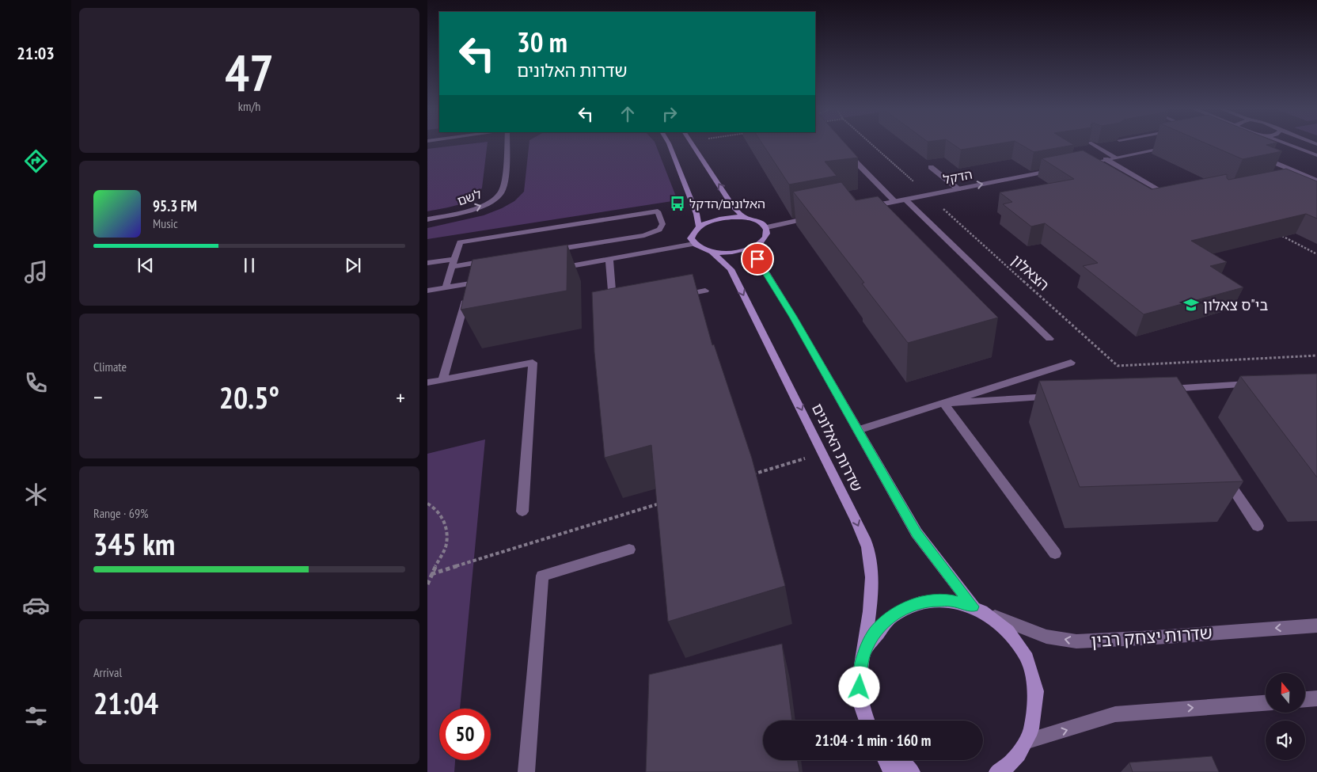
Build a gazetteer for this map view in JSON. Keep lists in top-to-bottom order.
{
  "streets": {
    "main road": ["שדרות האלונים"],
    "street": ["הדקל", "לשם", "שדרות יצחק רבין"],
    "path": ["הצאלון"]
  },
  "crossings": [
    ["הדקל", "הצאלון"]
  ],
  "one_way": ["הדקל", "לשם"],
  "places": {
    "bus stop": ["האלונים/הדקל"],
    "school or university": ["בי\"ס צאלון"]
  },
  "north": "top",
  "page": {
    "tabs": "21:03",
    "tile": [
      ["47", "km/h"],
      "Climate",
      ["Range · 69%", "345 km"],
      ["Arrival", "21:04"]
    ],
    "turn": ["30 m", "שדרות האלונים"],
    "song": ["95.3 FM", "Music"],
    "heat": ["−", "20.5°", "+"],
    "limit": "50",
    "trip": "21:04 · 1 min · 160 m"
  }
}
